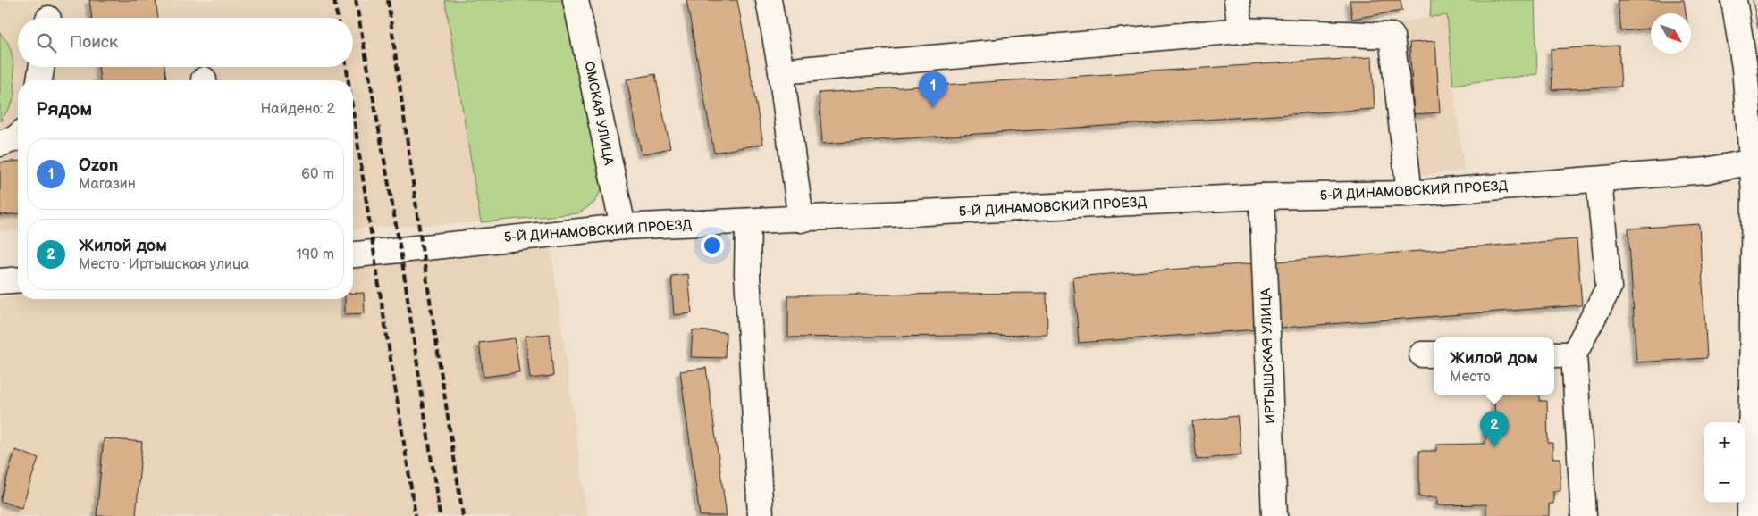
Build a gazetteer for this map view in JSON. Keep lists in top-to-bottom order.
{
  "streets": {
    "street": ["ОМСКАЯ УЛИЦА", "5-Й ДИНАМОВСКИЙ ПРОЕЗД", "ИРТЫШСКАЯ УЛИЦА"]
  },
  "crossings": [
    ["ОМСКАЯ УЛИЦА", "5-Й ДИНАМОВСКИЙ ПРОЕЗД"],
    ["5-Й ДИНАМОВСКИЙ ПРОЕЗД", "ИРТЫШСКАЯ УЛИЦА"]
  ],
  "north": "bottom right",
  "page": {
    "search": "Поиск",
    "pins": ["1", "2"],
    "heading": ["Рядом", "Найдено: 2"],
    "list": [
      {
        "mark": "1",
        "name": "Ozon",
        "note": "Магазин",
        "value": "60 m"
      },
      {
        "mark": "2",
        "name": "Жилой дом",
        "note": "Место · Иртышская улица",
        "value": "190 m"
      }
    ],
    "popup": ["Жилой дом", "Место"],
    "map_buttons": ["+", "−"]
  }
}
